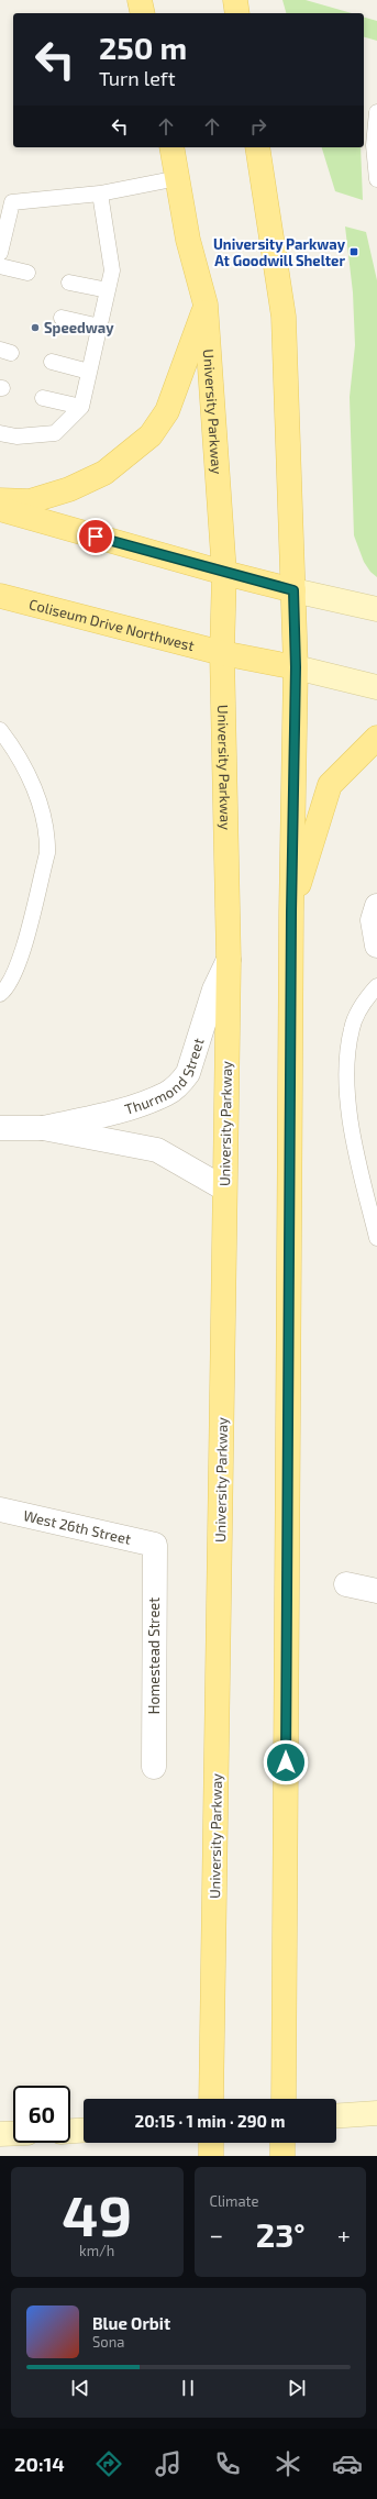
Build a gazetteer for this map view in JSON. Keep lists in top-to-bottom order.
{
  "streets": {
    "main road": ["University Parkway", "Coliseum Drive Northwest"],
    "street": ["Thurmond Street", "West 26th Street", "Homestead Street"]
  },
  "crossings": [
    ["University Parkway", "Coliseum Drive Northwest"],
    ["University Parkway", "Thurmond Street"],
    ["West 26th Street", "Homestead Street"]
  ],
  "places": {
    "transit": ["University Parkway At Goodwill Shelter"],
    "other": ["Speedway"]
  },
  "page": {
    "turn": ["250 m", "Turn left"],
    "limit": "60",
    "trip": "20:15 · 1 min · 290 m",
    "tile": [
      ["49", "km/h"],
      "Climate"
    ],
    "heat": ["−", "23°", "+"],
    "song": ["Blue Orbit", "Sona"],
    "tabs": "20:14"
  }
}
